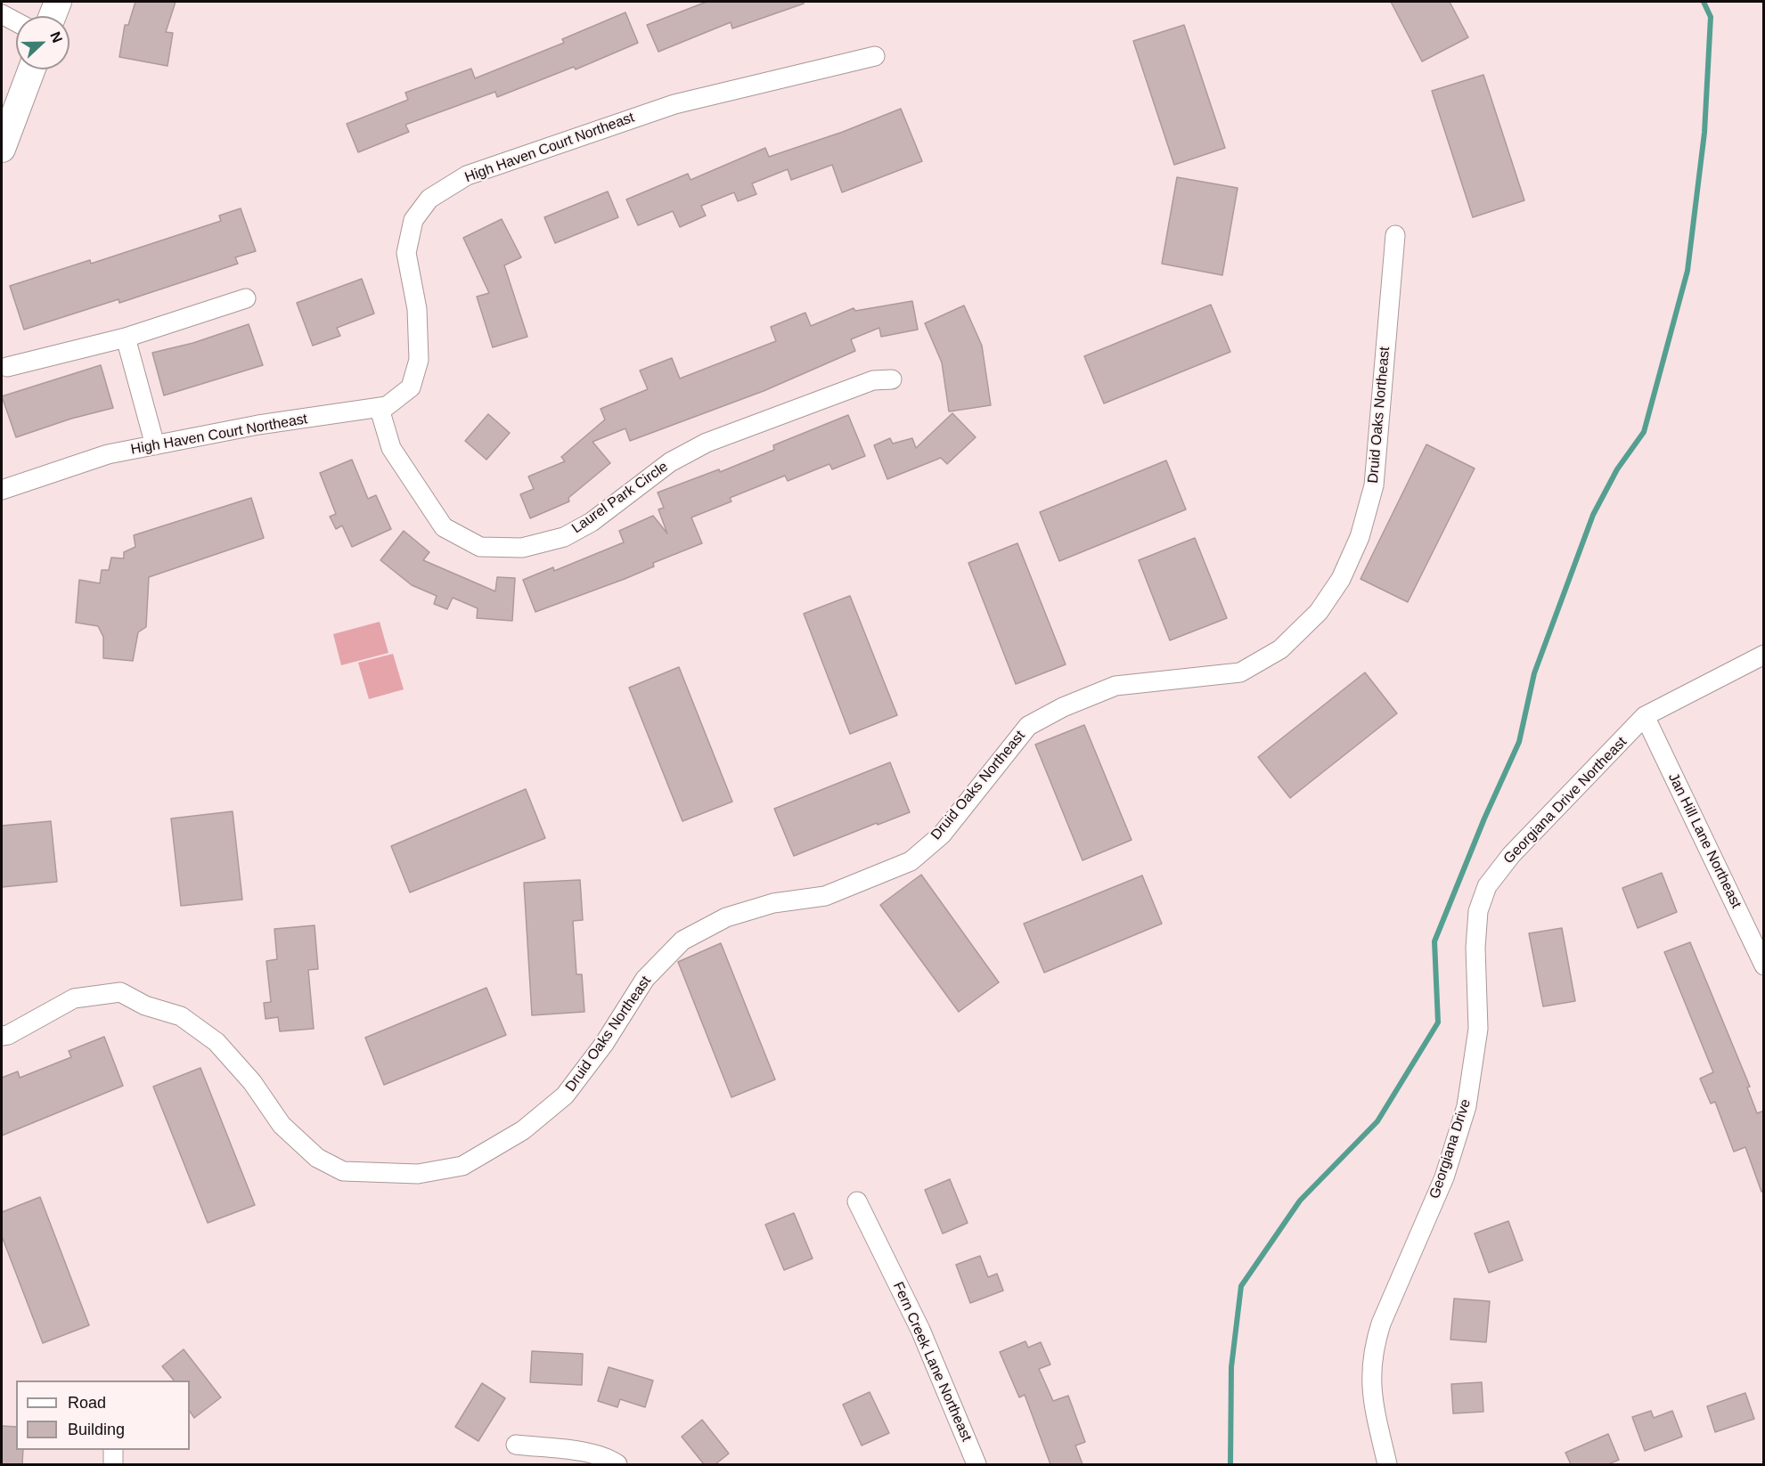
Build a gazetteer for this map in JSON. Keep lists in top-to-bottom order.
{
  "streets": {
    "street": [
      "High Haven Court Northeast",
      "Druid Oaks Northeast",
      "Laurel Park Circle",
      "Georgiana Drive Northeast",
      "Jan Hill Lane Northeast",
      "Georgiana Drive",
      "Fern Creek Lane Northeast"
    ]
  },
  "crossings": [
    ["High Haven Court Northeast", "Laurel Park Circle"],
    ["Georgiana Drive Northeast", "Jan Hill Lane Northeast"],
    ["Georgiana Drive Northeast", "Georgiana Drive"]
  ],
  "legend": ["Road", "Building"],
  "north": "right"
}
